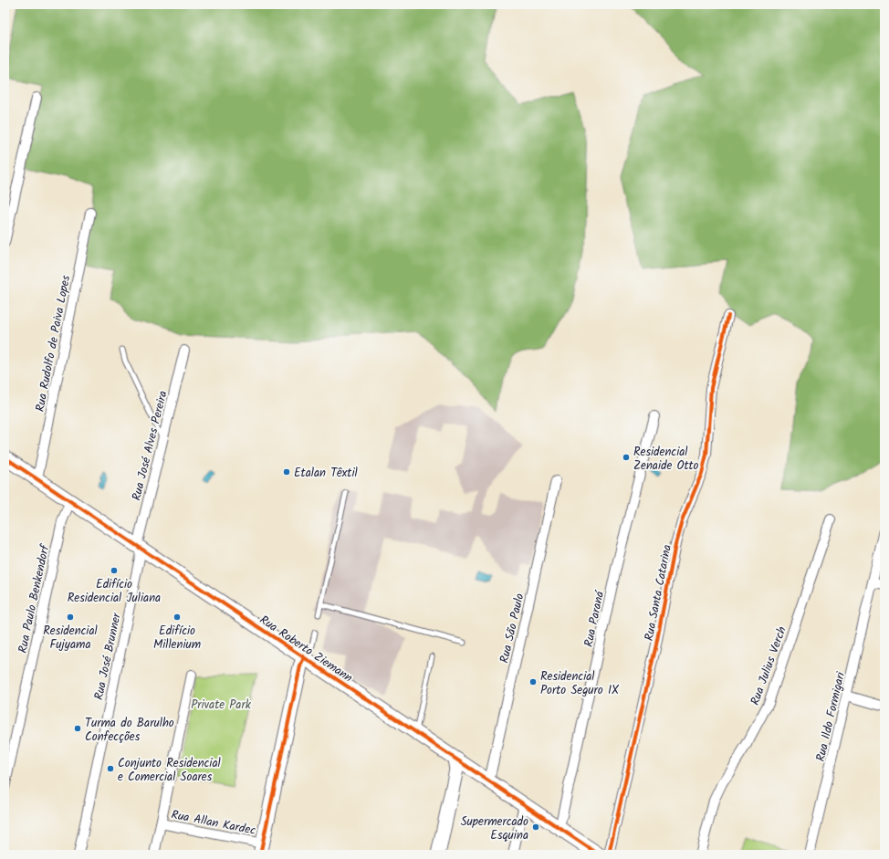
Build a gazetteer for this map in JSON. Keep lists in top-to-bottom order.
{
  "streets": {
    "main road": ["Rua Roberto Ziemann"],
    "street": [
      "Rua Rudolfo de Paiva Lopes",
      "Rua José Alves Pereira",
      "Rua Santa Catarina",
      "Rua Paulo Benkendorf",
      "Rua Paraná",
      "Rua São Paulo",
      "Rua José Brunner",
      "Rua Julius Verch",
      "Rua Ildo Formigari",
      "Rua Allan Kardec"
    ]
  },
  "crossings": [
    ["Rua Rudolfo de Paiva Lopes", "Rua Roberto Ziemann"],
    ["Rua José Alves Pereira", "Rua Roberto Ziemann"],
    ["Rua José Alves Pereira", "Rua José Brunner"],
    ["Rua Paulo Benkendorf", "Rua Roberto Ziemann"],
    ["Rua Paraná", "Rua Roberto Ziemann"],
    ["Rua São Paulo", "Rua Roberto Ziemann"],
    ["Rua Roberto Ziemann", "Rua José Brunner"]
  ],
  "parks": ["Private Park"],
  "places": [
    "Residencial Zenaide Otto",
    "Etalan Têxtil",
    "Edifício Residencial Juliana",
    "Residencial Fujyama",
    "Edifício Millenium",
    "Residencial Porto Seguro IX",
    "Turma do Barulho Confecções",
    "Conjunto Residencial e Comercial Soares",
    "Supermercado Esquina"
  ]
}
